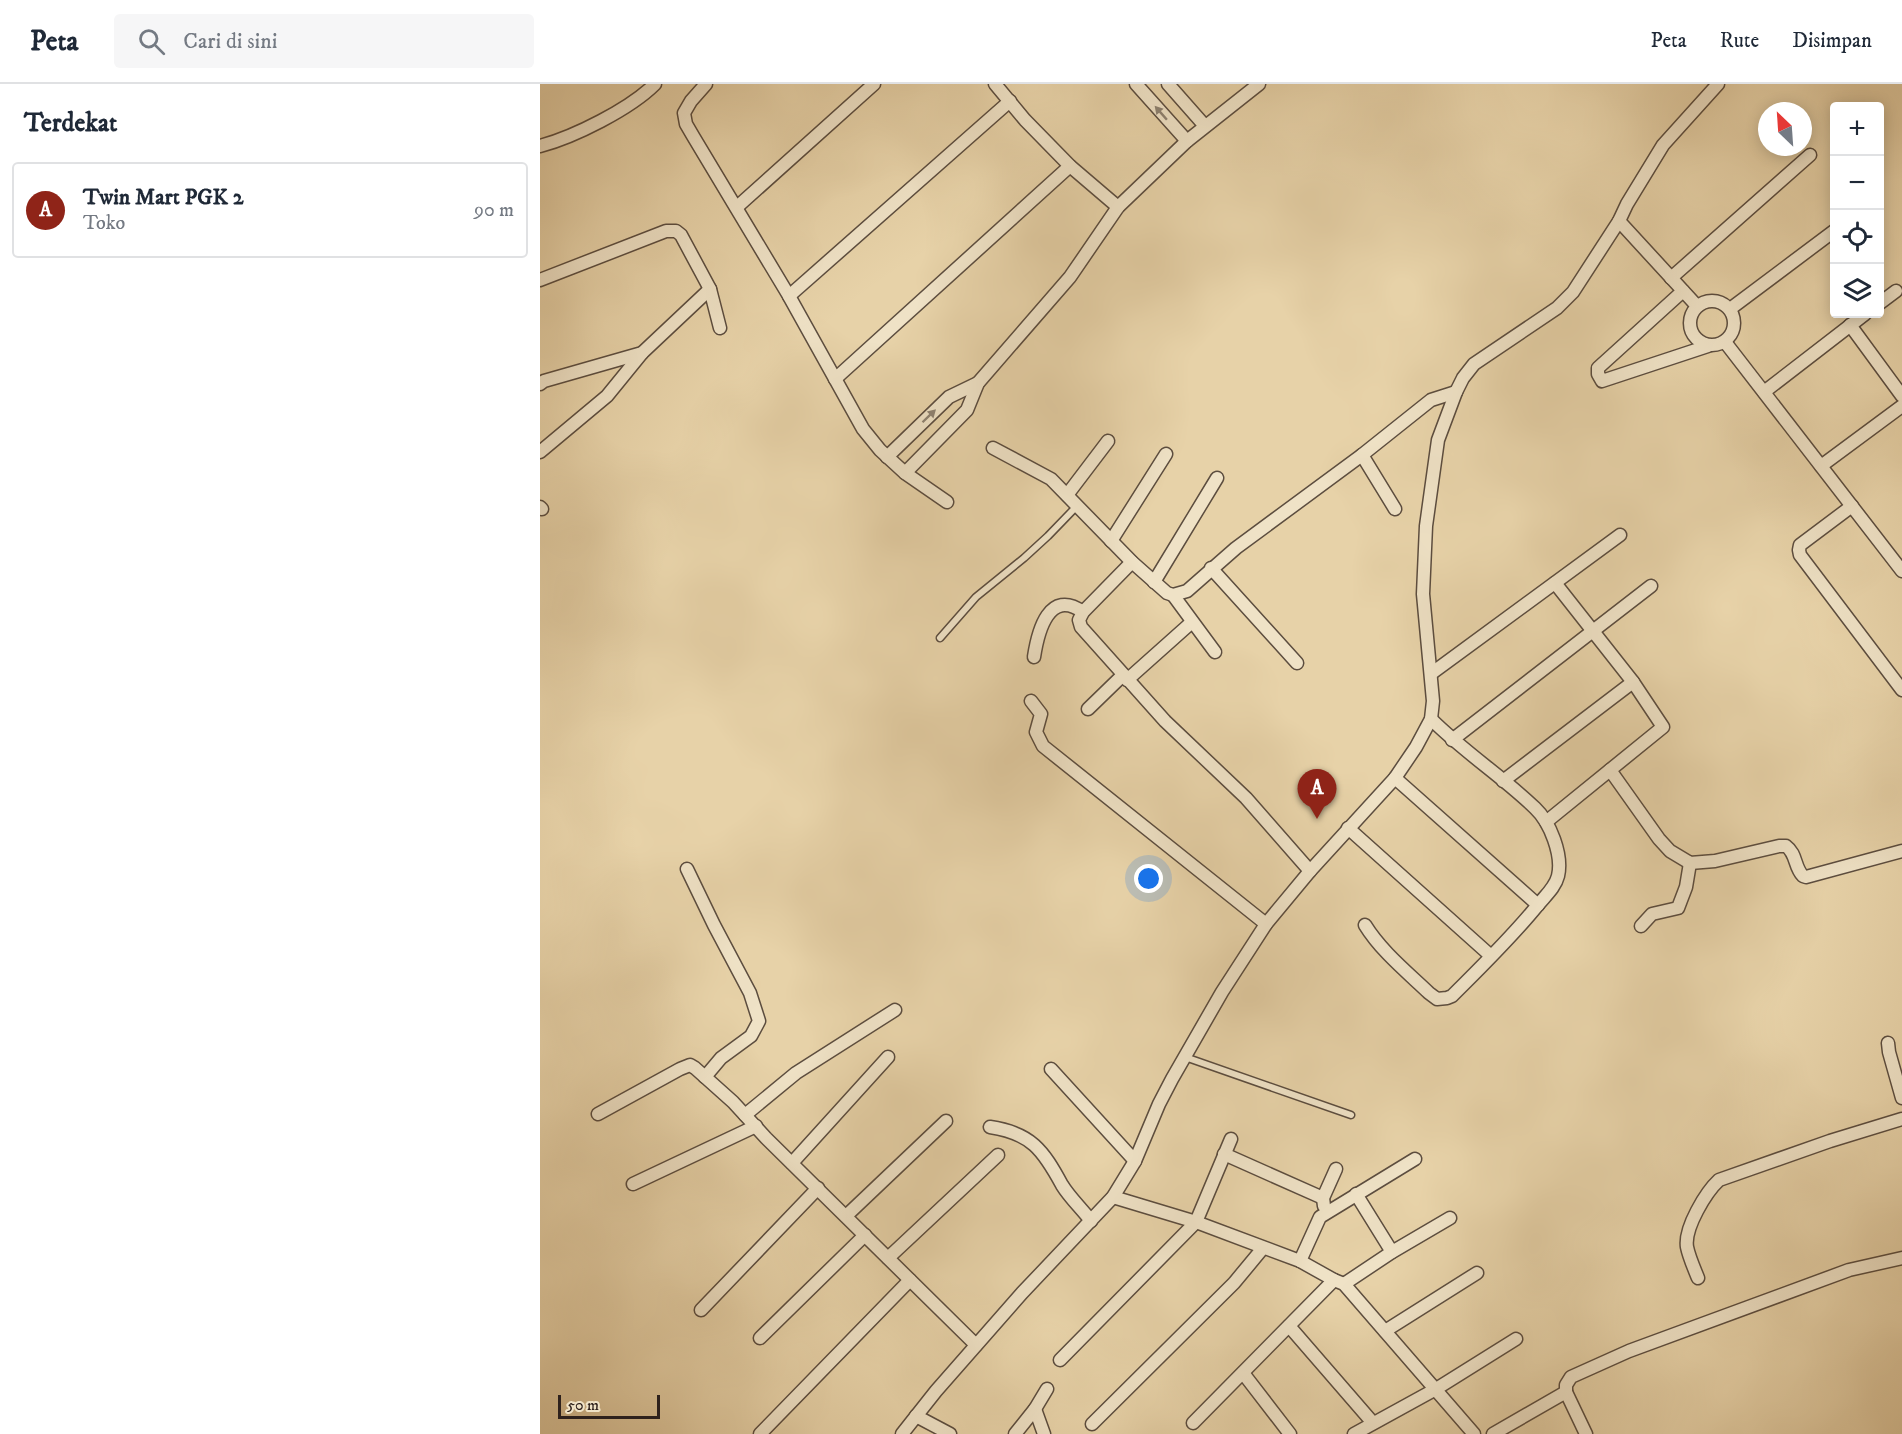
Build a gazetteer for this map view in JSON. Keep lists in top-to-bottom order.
{
  "scale_bar": "50 m",
  "north": "top left",
  "page": {
    "header": "Peta",
    "search": "Cari di sini",
    "nav": ["Peta", "Rute", "Disimpan"],
    "heading": "Terdekat",
    "map_buttons": ["+", "−"],
    "list": [
      {
        "mark": "A",
        "name": "Twin Mart PGK 2",
        "note": "Toko",
        "value": "90 m"
      }
    ],
    "pins": "A",
    "scale": "50 m"
  }
}
